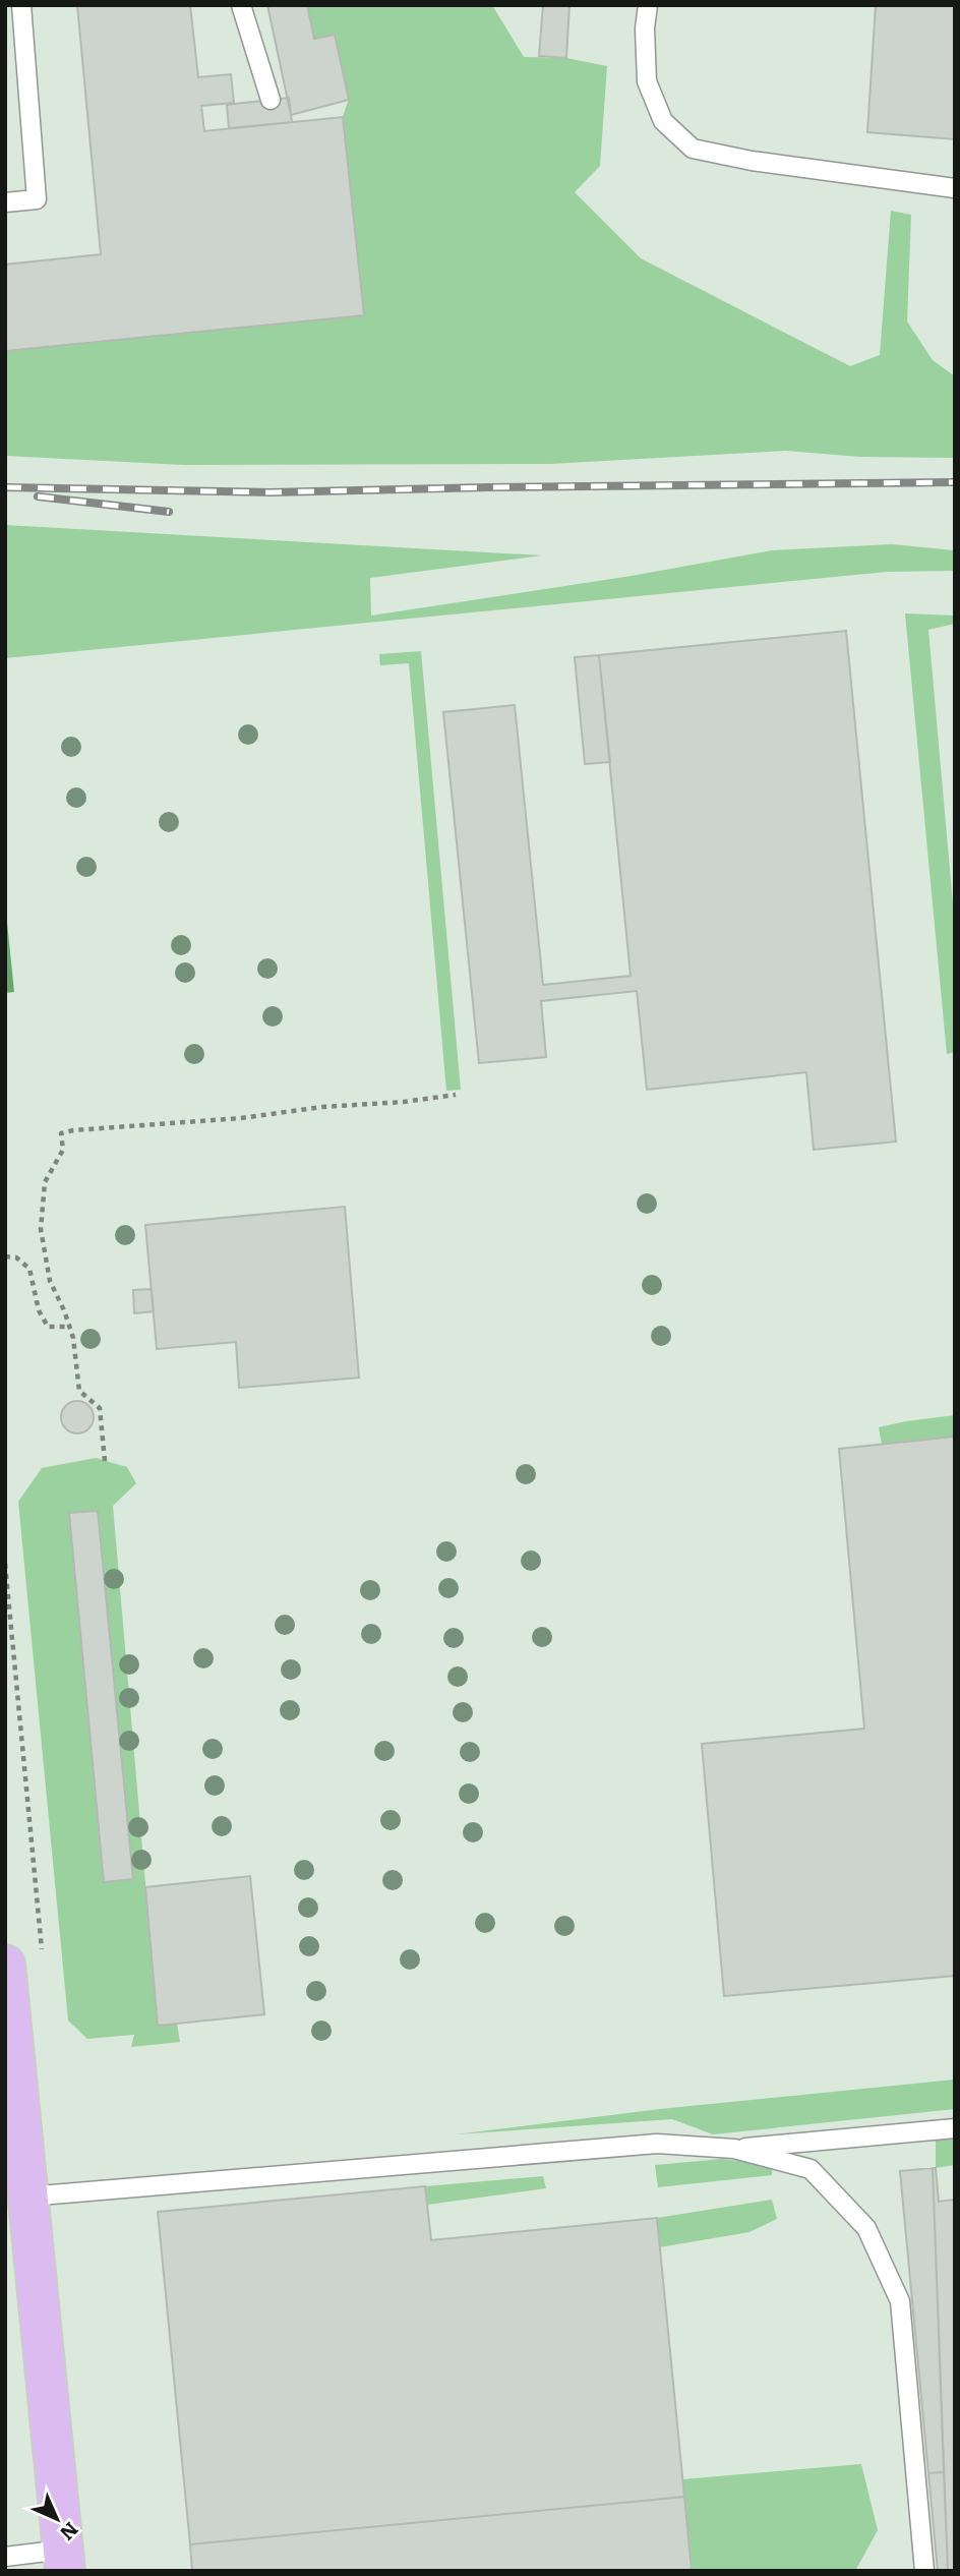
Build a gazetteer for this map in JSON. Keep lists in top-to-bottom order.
{
  "north": "bottom right"
}
